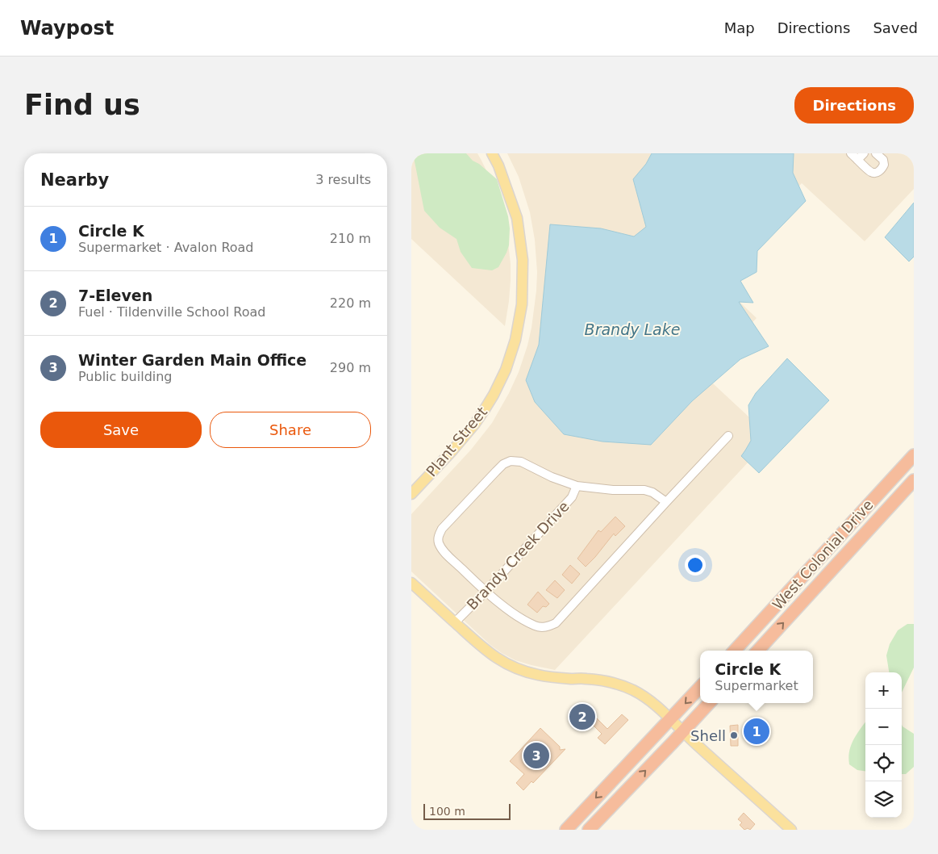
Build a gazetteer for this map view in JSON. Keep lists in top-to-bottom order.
{
  "streets": {
    "highway": ["West Colonial Drive"],
    "main road": ["Plant Street"],
    "street": ["Brandy Creek Drive"]
  },
  "water": ["Brandy Lake"],
  "places": ["Shell"],
  "scale_bar": "100 m",
  "page": {
    "header": "Waypost",
    "nav": ["Map", "Directions", "Saved"],
    "buttons": [
      "Directions",
      ["Save", "Share"]
    ],
    "title": "Find us",
    "heading": ["Nearby", "3 results"],
    "list": [
      {
        "mark": "1",
        "name": "Circle K",
        "note": "Supermarket · Avalon Road",
        "value": "210 m"
      },
      {
        "mark": "2",
        "name": "7-Eleven",
        "note": "Fuel · Tildenville School Road",
        "value": "220 m"
      },
      {
        "mark": "3",
        "name": "Winter Garden Main Office",
        "note": "Public building",
        "value": "290 m"
      }
    ],
    "popup": ["Circle K", "Supermarket"],
    "map_buttons": ["+", "−"],
    "pins": ["2", "1", "3"],
    "scale": "100 m"
  }
}
